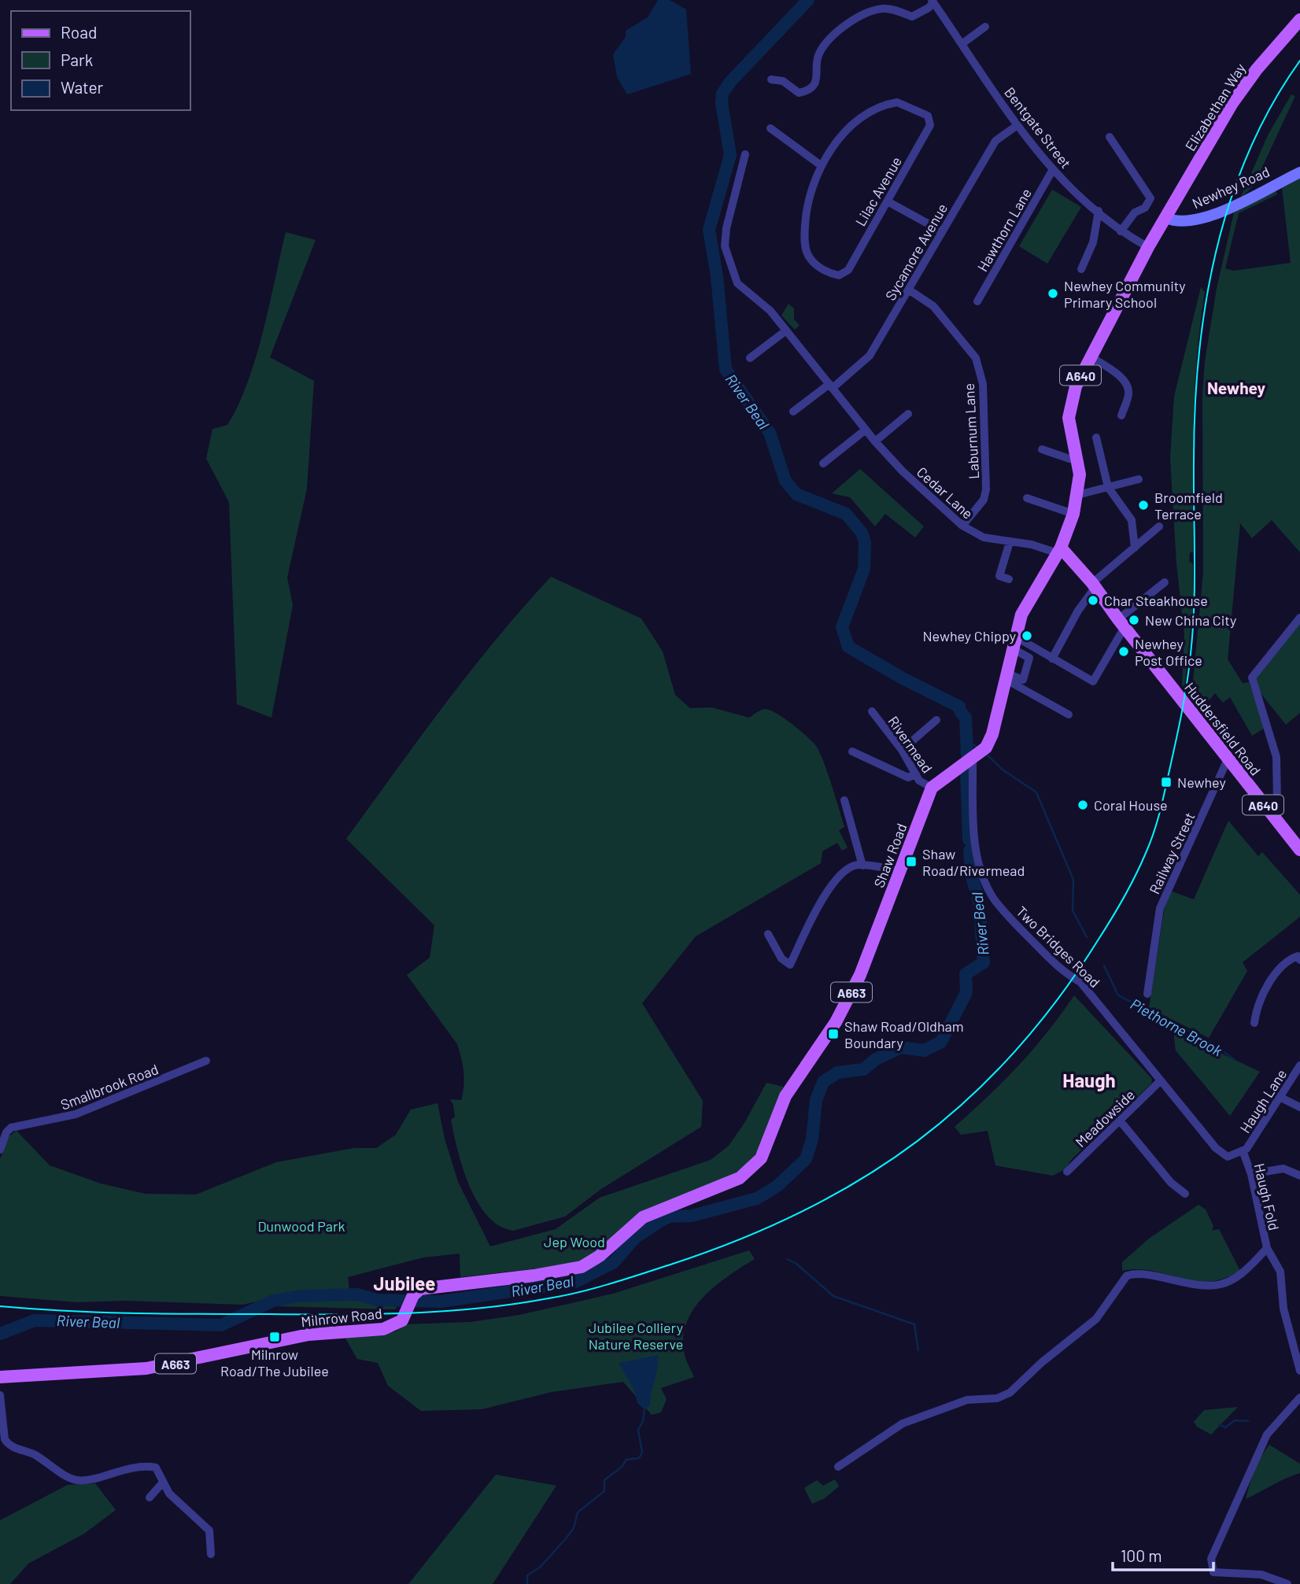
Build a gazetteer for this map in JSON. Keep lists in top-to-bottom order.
{
  "streets": {
    "main road": [
      "Elizabethan Way",
      "A640",
      "Huddersfield Road",
      "Shaw Road",
      "A663",
      "Milnrow Road"
    ],
    "street": [
      "Bentgate Street",
      "Newhey Road",
      "Lilac Avenue",
      "Hawthorn Lane",
      "Sycamore Avenue",
      "Laburnum Lane",
      "Cedar Lane",
      "Rivermead",
      "Railway Street",
      "Two Bridges Road",
      "Smallbrook Road",
      "Haugh Lane",
      "Meadowside",
      "Haugh Fold"
    ]
  },
  "crossings": [
    ["Elizabethan Way", "Newhey Road"],
    ["Elizabethan Way", "A640"],
    ["Bentgate Street", "Hawthorn Lane"],
    ["Bentgate Street", "Sycamore Avenue"],
    ["Bentgate Street", "A640"],
    ["Newhey Road", "A640"],
    ["Sycamore Avenue", "Laburnum Lane"],
    ["Sycamore Avenue", "Cedar Lane"],
    ["A640", "Cedar Lane"],
    ["A640", "Huddersfield Road"],
    ["Laburnum Lane", "Cedar Lane"],
    ["Cedar Lane", "Huddersfield Road"],
    ["Huddersfield Road", "Railway Street"],
    ["Rivermead", "Shaw Road"],
    ["Shaw Road", "Milnrow Road"],
    ["Two Bridges Road", "Haugh Lane"],
    ["Two Bridges Road", "Meadowside"],
    ["Two Bridges Road", "Haugh Fold"],
    ["Haugh Lane", "Haugh Fold"]
  ],
  "districts": ["Newhey", "Haugh", "Jubilee"],
  "water": ["River Beal", "Piethorne Brook"],
  "parks": ["Dunwood Park", "Jep Wood", "Jubilee Colliery Nature Reserve"],
  "places": {
    "other": [
      "Newhey Community Primary School",
      "Broomfield Terrace",
      "Char Steakhouse",
      "New China City",
      "Newhey Chippy",
      "Newhey Post Office",
      "Coral House"
    ],
    "transit": [
      "Newhey",
      "Shaw Road/Rivermead",
      "Shaw Road/Oldham Boundary",
      "Milnrow Road/The Jubilee"
    ]
  },
  "legend": ["Road", "Park", "Water"],
  "scale_bar": "100 m"
}
